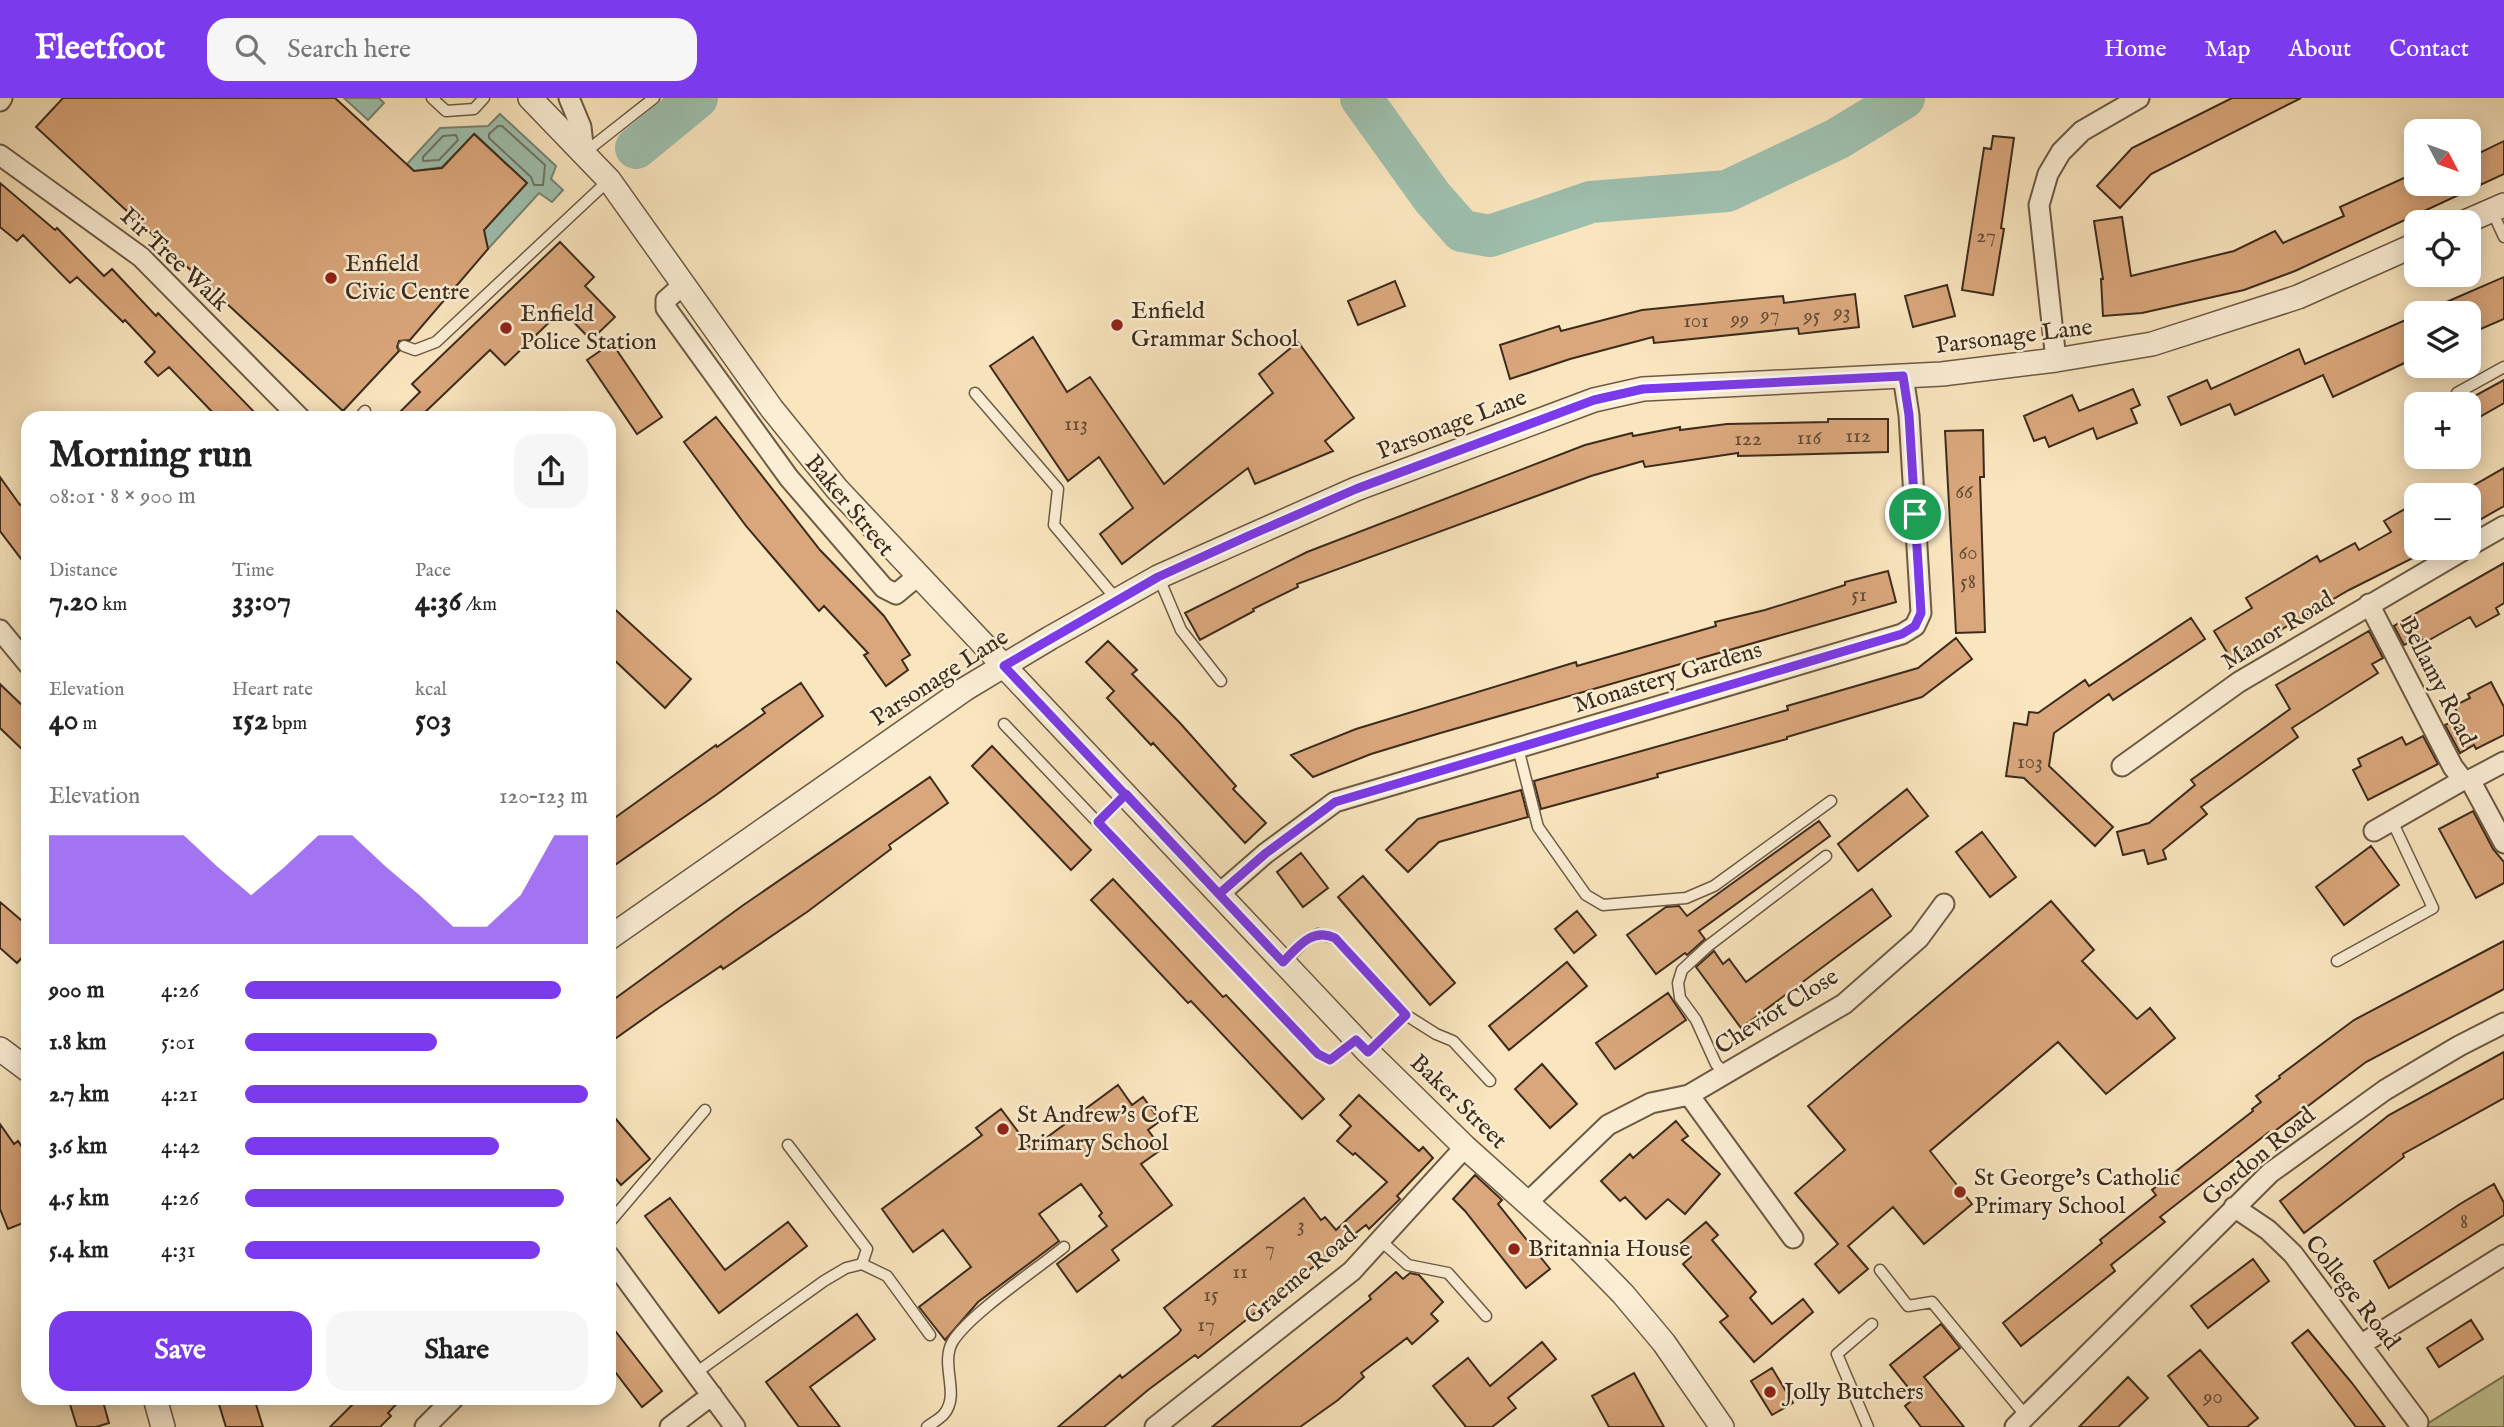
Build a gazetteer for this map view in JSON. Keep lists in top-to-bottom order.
{
  "streets": {
    "street": [
      "Fir Tree Walk",
      "Parsonage Lane",
      "Baker Street",
      "Manor Road",
      "Monastery Gardens",
      "Bellamy Road",
      "Cheviot Close",
      "Gordon Road",
      "Graeme Road",
      "College Road"
    ]
  },
  "crossings": [
    ["Parsonage Lane", "Baker Street"],
    ["Parsonage Lane", "Monastery Gardens"],
    ["Baker Street", "Monastery Gardens"],
    ["Baker Street", "Cheviot Close"],
    ["Baker Street", "Graeme Road"],
    ["Manor Road", "Bellamy Road"],
    ["Gordon Road", "College Road"]
  ],
  "places": [
    "Enfield Civic Centre",
    "Enfield Grammar School",
    "Enfield Police Station",
    "St Andrew's CofE Primary School",
    "St George's Catholic Primary School",
    "Britannia House",
    "Jolly Butchers"
  ],
  "house_numbers": [
    "27",
    "93",
    "97",
    "95",
    "99",
    "101",
    "113",
    "112",
    "116",
    "122",
    "66",
    "60",
    "58",
    "51",
    "103",
    "8",
    "3",
    "7",
    "11",
    "15",
    "17",
    "90"
  ],
  "north": "bottom right",
  "page": {
    "header": "Fleetfoot",
    "search": "Search here",
    "nav": [
      "Home",
      "Map",
      "About",
      "Contact"
    ],
    "map_buttons": ["+", "−"],
    "heading": ["Morning run", "08:01 · 8 × 900 m"],
    "stats": [
      ["Distance", "7.20 km"],
      ["Time", "33:07"],
      ["Pace", "4:36 /km"],
      ["Elevation", "40 m"],
      ["Heart rate", "152 bpm"],
      ["kcal", "503"]
    ],
    "chart": ["Elevation", "120–123 m"],
    "list": [
      {
        "name": "900 m",
        "note": "4:26"
      },
      {
        "name": "1.8 km",
        "note": "5:01"
      },
      {
        "name": "2.7 km",
        "note": "4:21"
      },
      {
        "name": "3.6 km",
        "note": "4:42"
      },
      {
        "name": "4.5 km",
        "note": "4:26"
      },
      {
        "name": "5.4 km",
        "note": "4:31"
      }
    ],
    "buttons": ["Save", "Share"]
  }
}
